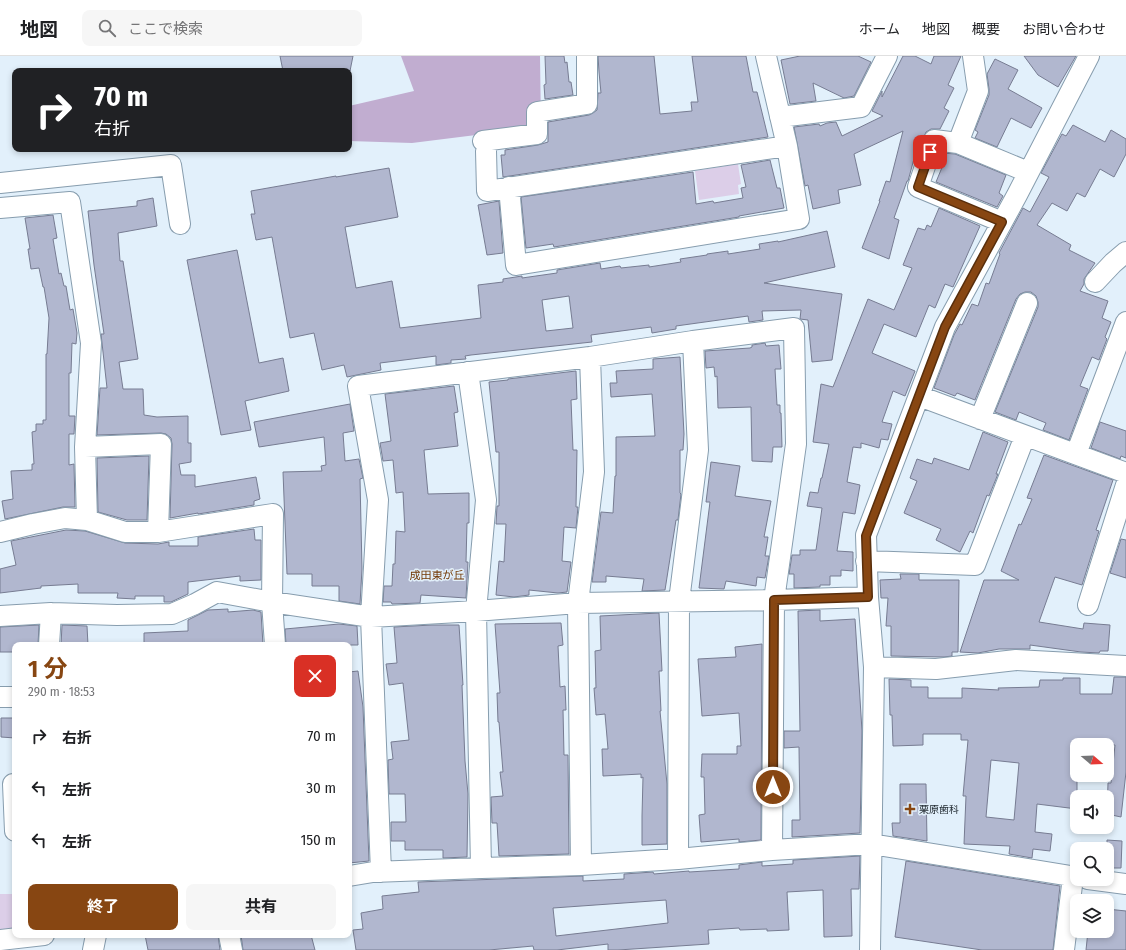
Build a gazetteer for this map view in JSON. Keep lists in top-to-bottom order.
{
  "districts": ["成田東が丘"],
  "places": {
    "health": ["栗原歯科"]
  },
  "north": "right",
  "page": {
    "header": "地図",
    "search": "ここで検索",
    "nav": [
      "ホーム",
      "地図",
      "概要",
      "お問い合わせ"
    ],
    "turn": ["70 m", "右折"],
    "heading": ["1 分", "290 m · 18:53"],
    "list": [
      {
        "name": "右折",
        "value": "70 m"
      },
      {
        "name": "左折",
        "value": "30 m"
      },
      {
        "name": "左折",
        "value": "150 m"
      }
    ],
    "buttons": ["終了", "共有"]
  }
}
